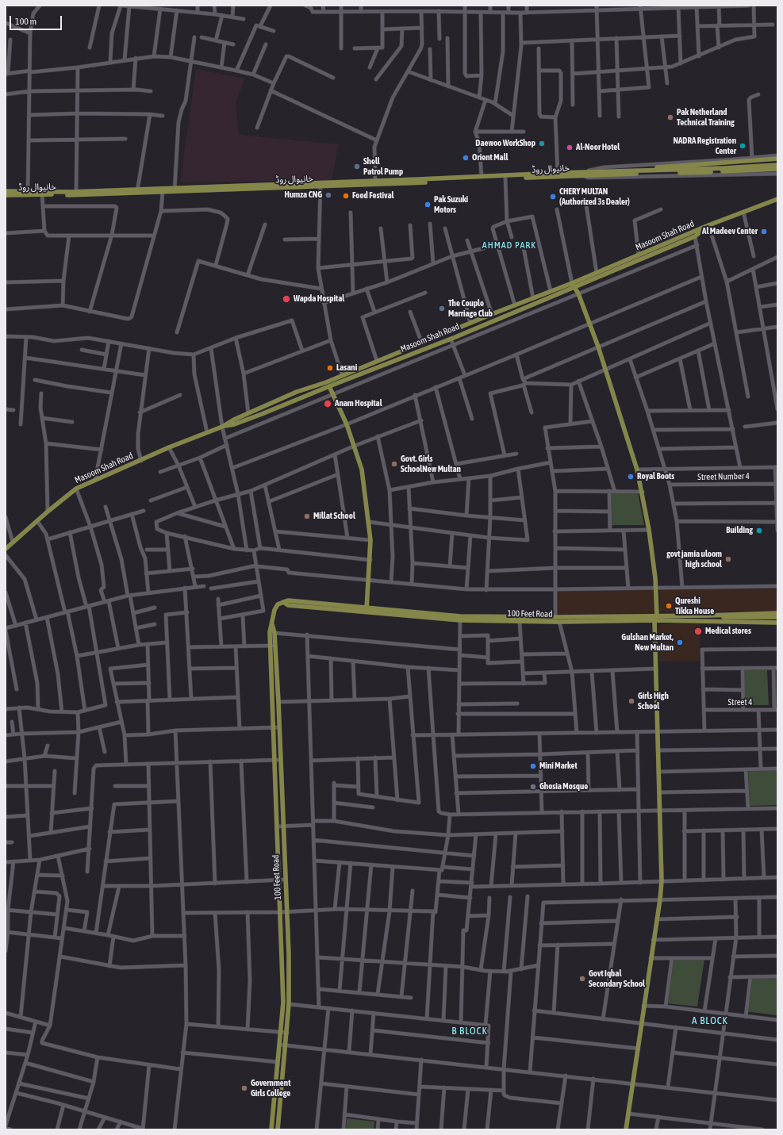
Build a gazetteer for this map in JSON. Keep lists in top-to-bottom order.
{
  "streets": {
    "main road": ["خانیوال روڈ", "Masoom Shah Road", "100 Feet Road"],
    "street": ["Street Number 4", "Street 4"]
  },
  "districts": ["AHMAD PARK", "A BLOCK", "B BLOCK"],
  "places": [
    "Pak Netherland Technical Training",
    "Daewoo WorkShop",
    "NADRA Registration Center",
    "Al-Noor Hotel",
    "Orient Mall",
    "Shell Patrol Pump",
    "Humza CNG",
    "Food Festival",
    "CHERY MULTAN (Authorized 3s Dealer)",
    "Pak Suzuki Motors",
    "Al Madeev Center",
    "Wapda Hospital",
    "The Couple Marriage Club",
    "Lasani",
    "Anam Hospital",
    "Govt. Girls SchoolNew Multan",
    "Royal Boots",
    "Millat School",
    "Building",
    "govt jamia uloom high school",
    "Qureshi Tikka House",
    "Medical stores",
    "Gulshan Market, New Multan",
    "Girls High School",
    "Mini Market",
    "Ghosia Mosque",
    "Govt Iqbal Secondary School",
    "Government Girls College"
  ],
  "scale_bar": "100 m"
}
